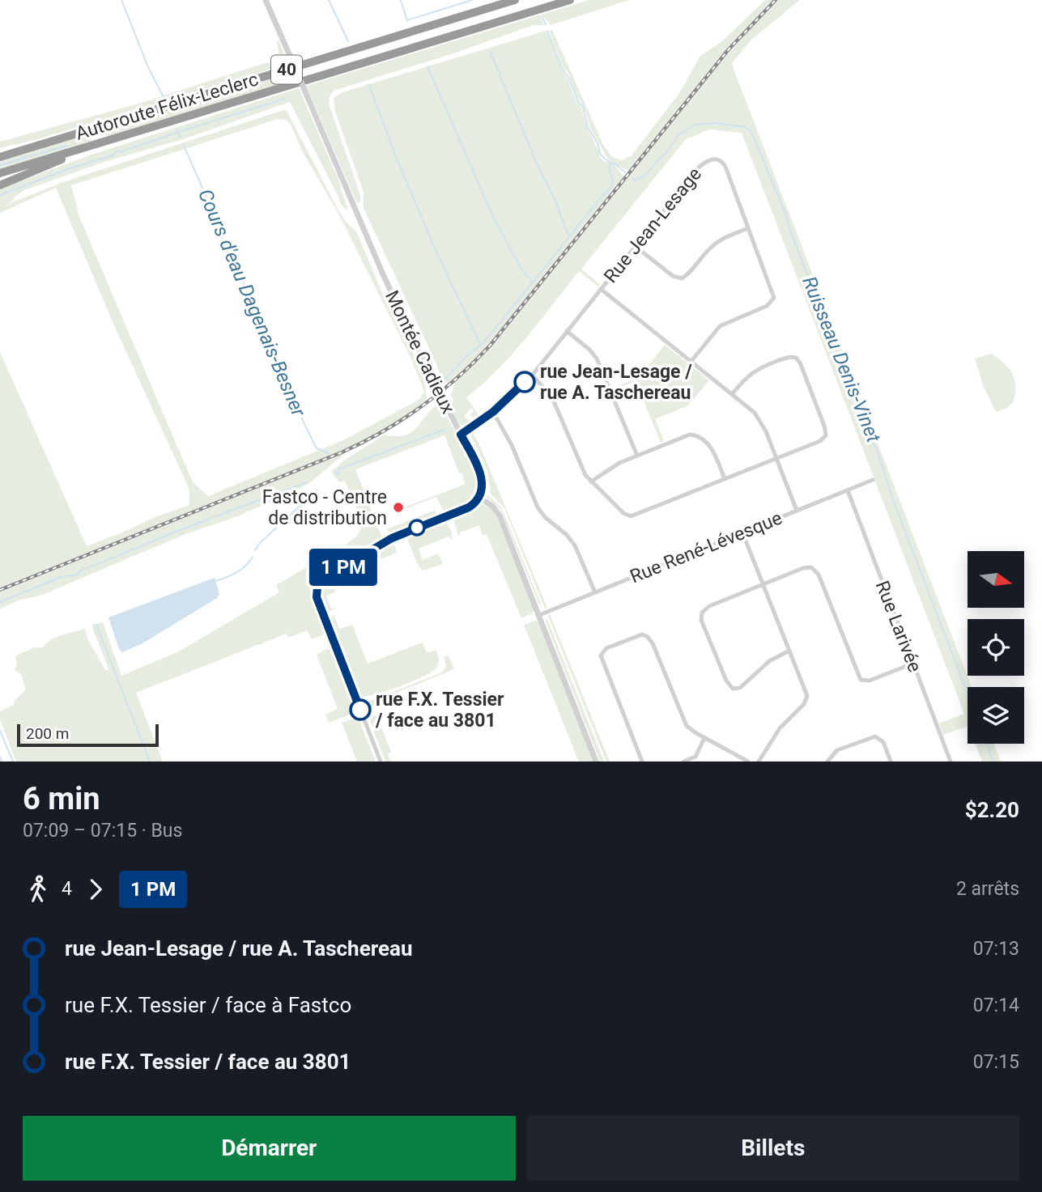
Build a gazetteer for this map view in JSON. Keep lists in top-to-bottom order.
{
  "streets": {
    "highway": ["40", "Autoroute Félix-Leclerc"],
    "street": [
      "Rue Jean-Lesage",
      "Montée Cadieux",
      "Rue René-Lévesque",
      "Rue Larivée"
    ]
  },
  "crossings": [
    ["Rue Jean-Lesage", "Montée Cadieux"],
    ["Rue René-Lévesque", "Rue Larivée"]
  ],
  "water": ["Cours d'eau Dagenais-Besner", "Ruisseau Denis-Vinet"],
  "places": ["rue Jean-Lesage / rue A. Taschereau", "Fastco - Centre de distribution", "rue F.X. Tessier / face au 3801"],
  "scale_bar": "200 m",
  "north": "right",
  "page": {
    "on_map": "1 PM",
    "scale": "200 m",
    "heading": ["6 min", "07:09 – 07:15 · Bus", "$2.20"],
    "legs": ["4", "1 PM", "2 arrêts"],
    "list": [
      {
        "name": "rue Jean-Lesage / rue A. Taschereau",
        "value": "07:13"
      },
      {
        "name": "rue F.X. Tessier / face à Fastco",
        "value": "07:14"
      },
      {
        "name": "rue F.X. Tessier / face au 3801",
        "value": "07:15"
      }
    ],
    "buttons": ["Démarrer", "Billets"]
  }
}
